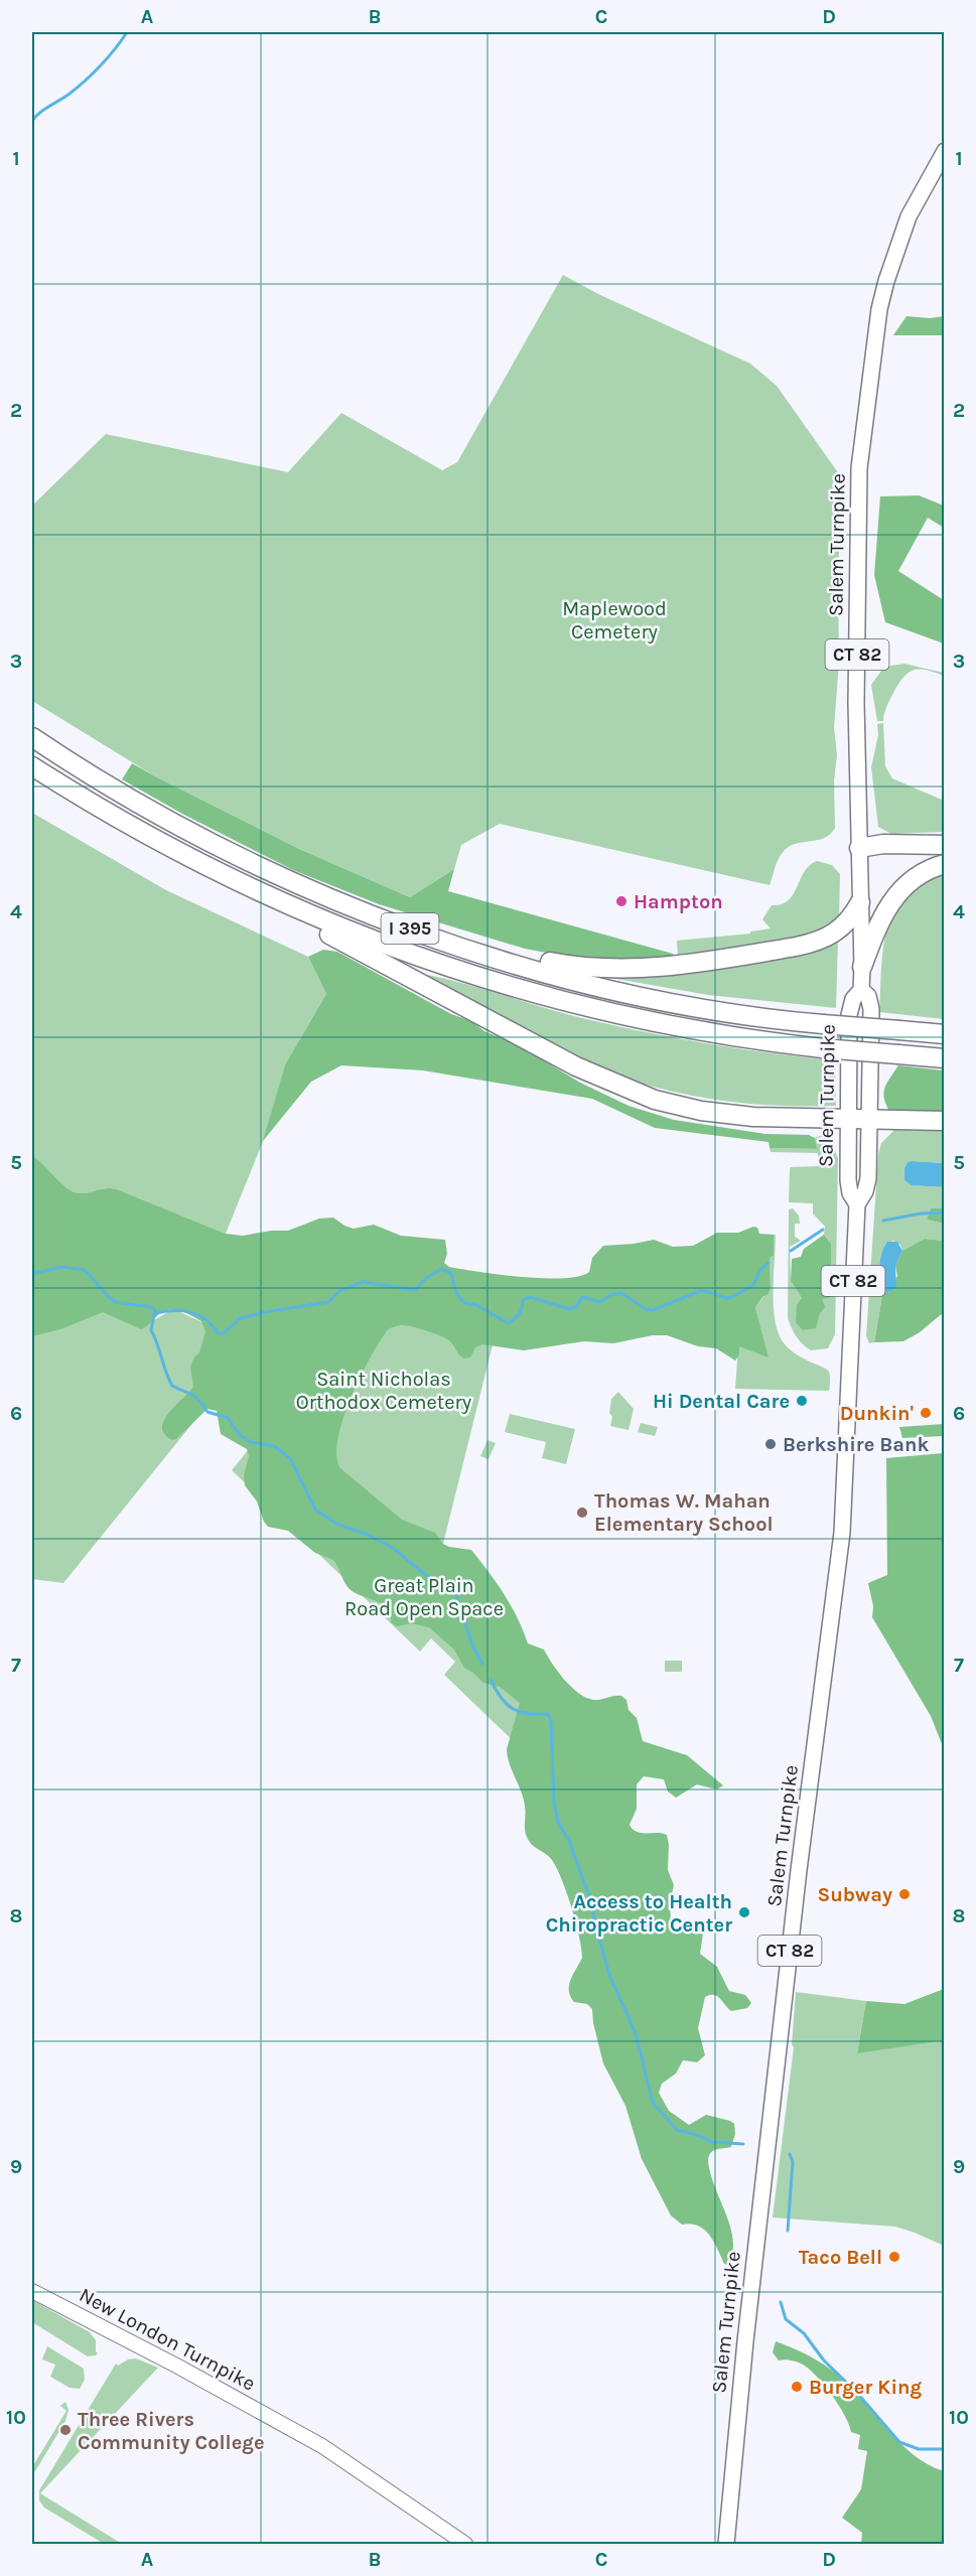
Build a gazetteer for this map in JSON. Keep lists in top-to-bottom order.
{
  "streets": {
    "highway": ["I 395"],
    "main road": ["Salem Turnpike", "CT 82", "New London Turnpike"]
  },
  "parks": ["Maplewood Cemetery", "Saint Nicholas Orthodox Cemetery", "Great Plain Road Open Space"],
  "places": [
    "Hampton",
    "Hi Dental Care",
    "Dunkin'",
    "Berkshire Bank",
    "Thomas W. Mahan Elementary School",
    "Subway",
    "Access to Health Chiropractic Center",
    "Taco Bell",
    "Burger King",
    "Three Rivers Community College"
  ],
  "grid": {
    "columns": [
      "A",
      "B",
      "C",
      "D"
    ],
    "rows": [
      "1",
      "2",
      "3",
      "4",
      "5",
      "6",
      "7",
      "8",
      "9",
      "10"
    ]
  }
}
